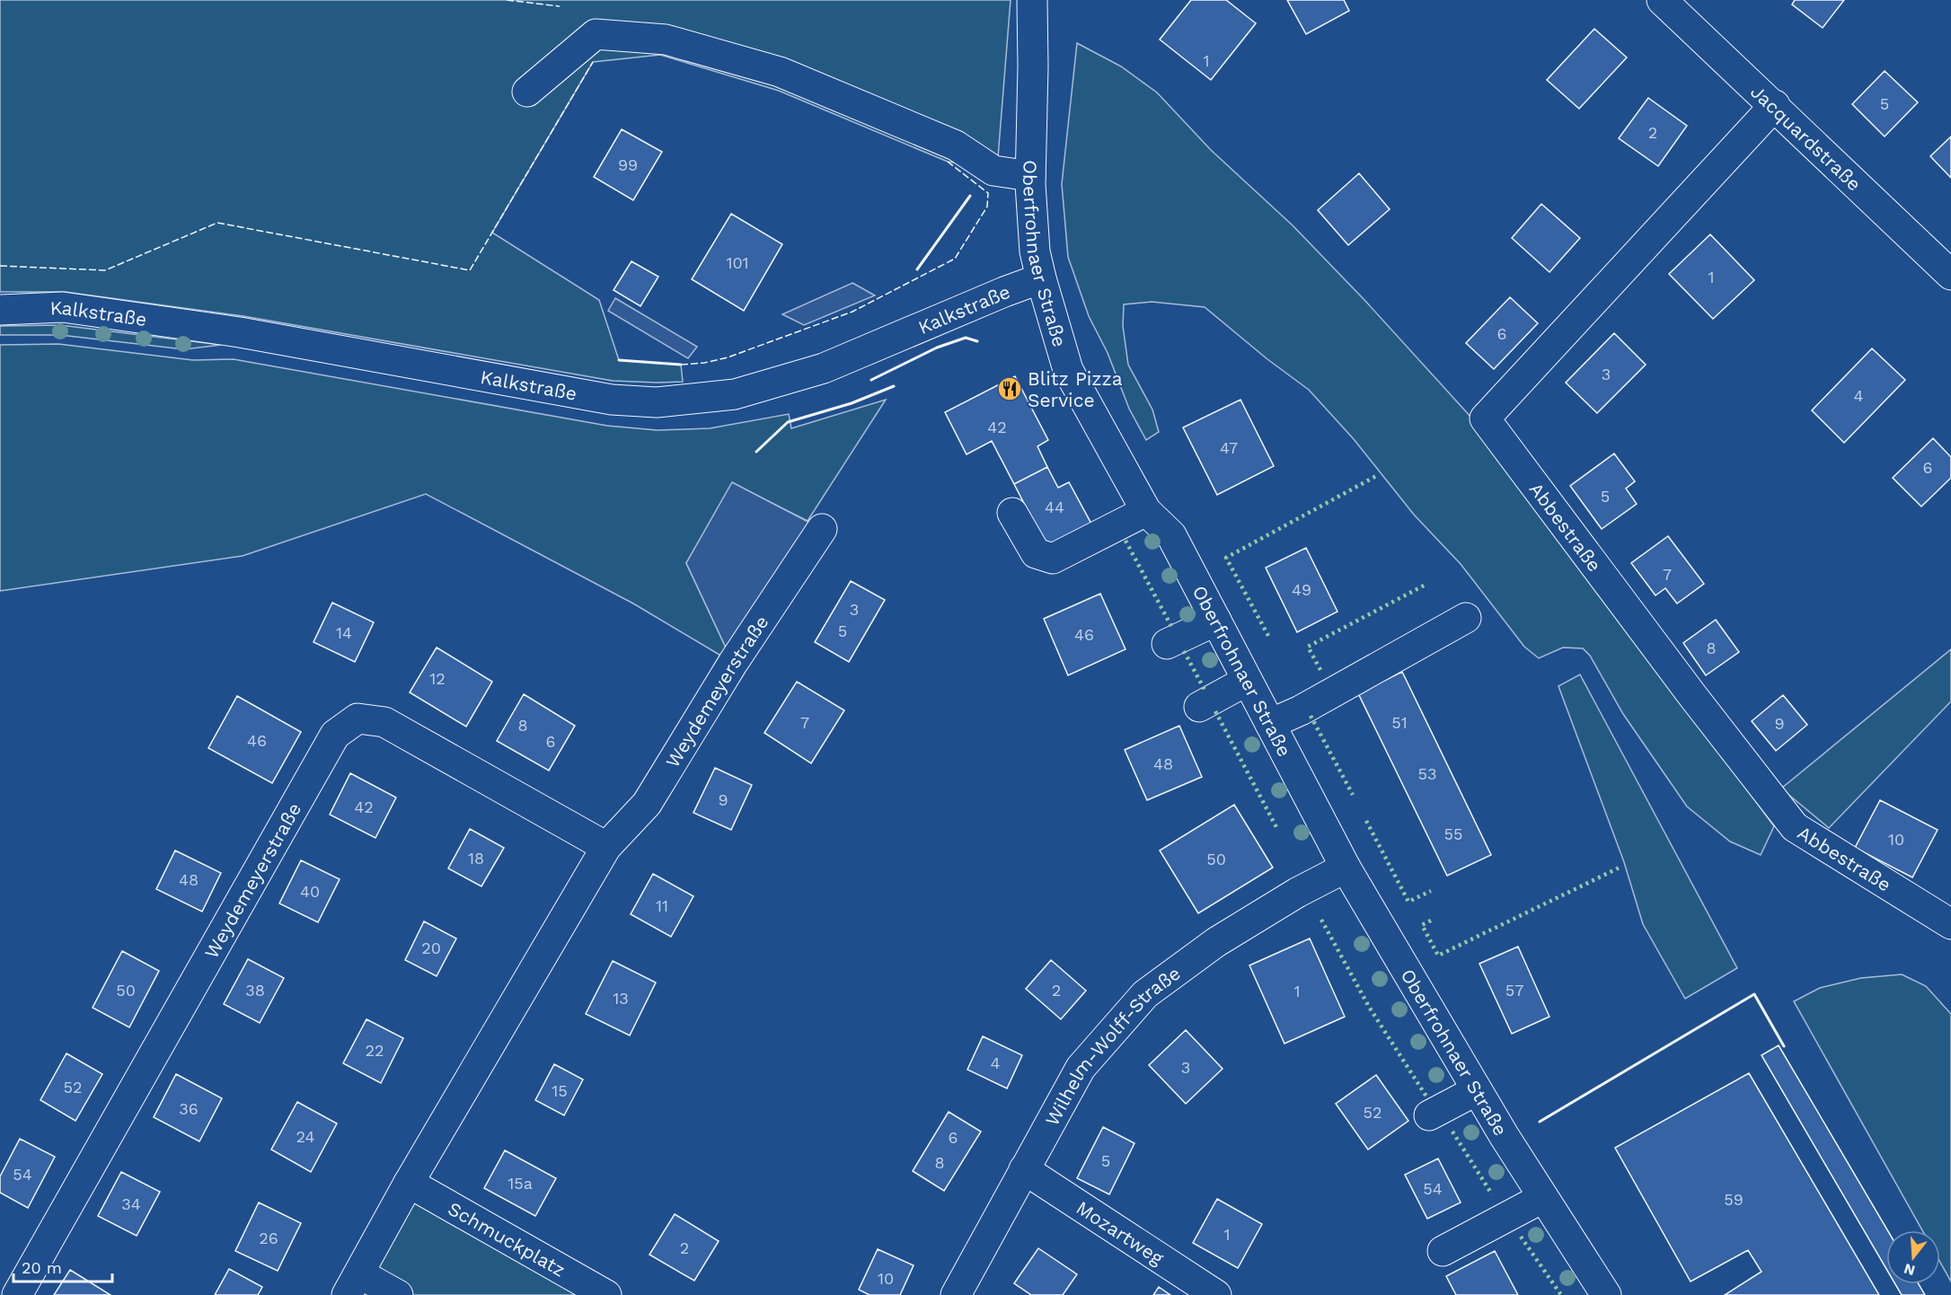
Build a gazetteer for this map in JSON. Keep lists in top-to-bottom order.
{
  "streets": {
    "street": [
      "Jacquardstraße",
      "Oberfrohnaer Straße",
      "Kalkstraße",
      "Abbestraße",
      "Weydemeyerstraße",
      "Wilhelm-Wolff-Straße",
      "Mozartweg",
      "Schmuckplatz"
    ]
  },
  "crossings": [
    ["Jacquardstraße", "Abbestraße"],
    ["Oberfrohnaer Straße", "Kalkstraße"],
    ["Oberfrohnaer Straße", "Wilhelm-Wolff-Straße"],
    ["Weydemeyerstraße", "Schmuckplatz"],
    ["Wilhelm-Wolff-Straße", "Mozartweg"]
  ],
  "places": {
    "restaurant": ["Blitz Pizza Service"]
  },
  "house_numbers": [
    "1",
    "5",
    "2",
    "99",
    "101",
    "1",
    "6",
    "3",
    "4",
    "42",
    "47",
    "6",
    "5",
    "44",
    "7",
    "49",
    "3",
    "5",
    "14",
    "46",
    "8",
    "12",
    "7",
    "51",
    "9",
    "8",
    "46",
    "6",
    "48",
    "53",
    "9",
    "42",
    "55",
    "10",
    "18",
    "50",
    "48",
    "40",
    "11",
    "20",
    "50",
    "38",
    "2",
    "57",
    "1",
    "13",
    "22",
    "4",
    "3",
    "52",
    "15",
    "36",
    "52",
    "24",
    "6",
    "5",
    "8",
    "54",
    "15a",
    "54",
    "59",
    "34",
    "1",
    "26",
    "2",
    "10"
  ],
  "scale_bar": "20 m",
  "north": "bottom"
}
